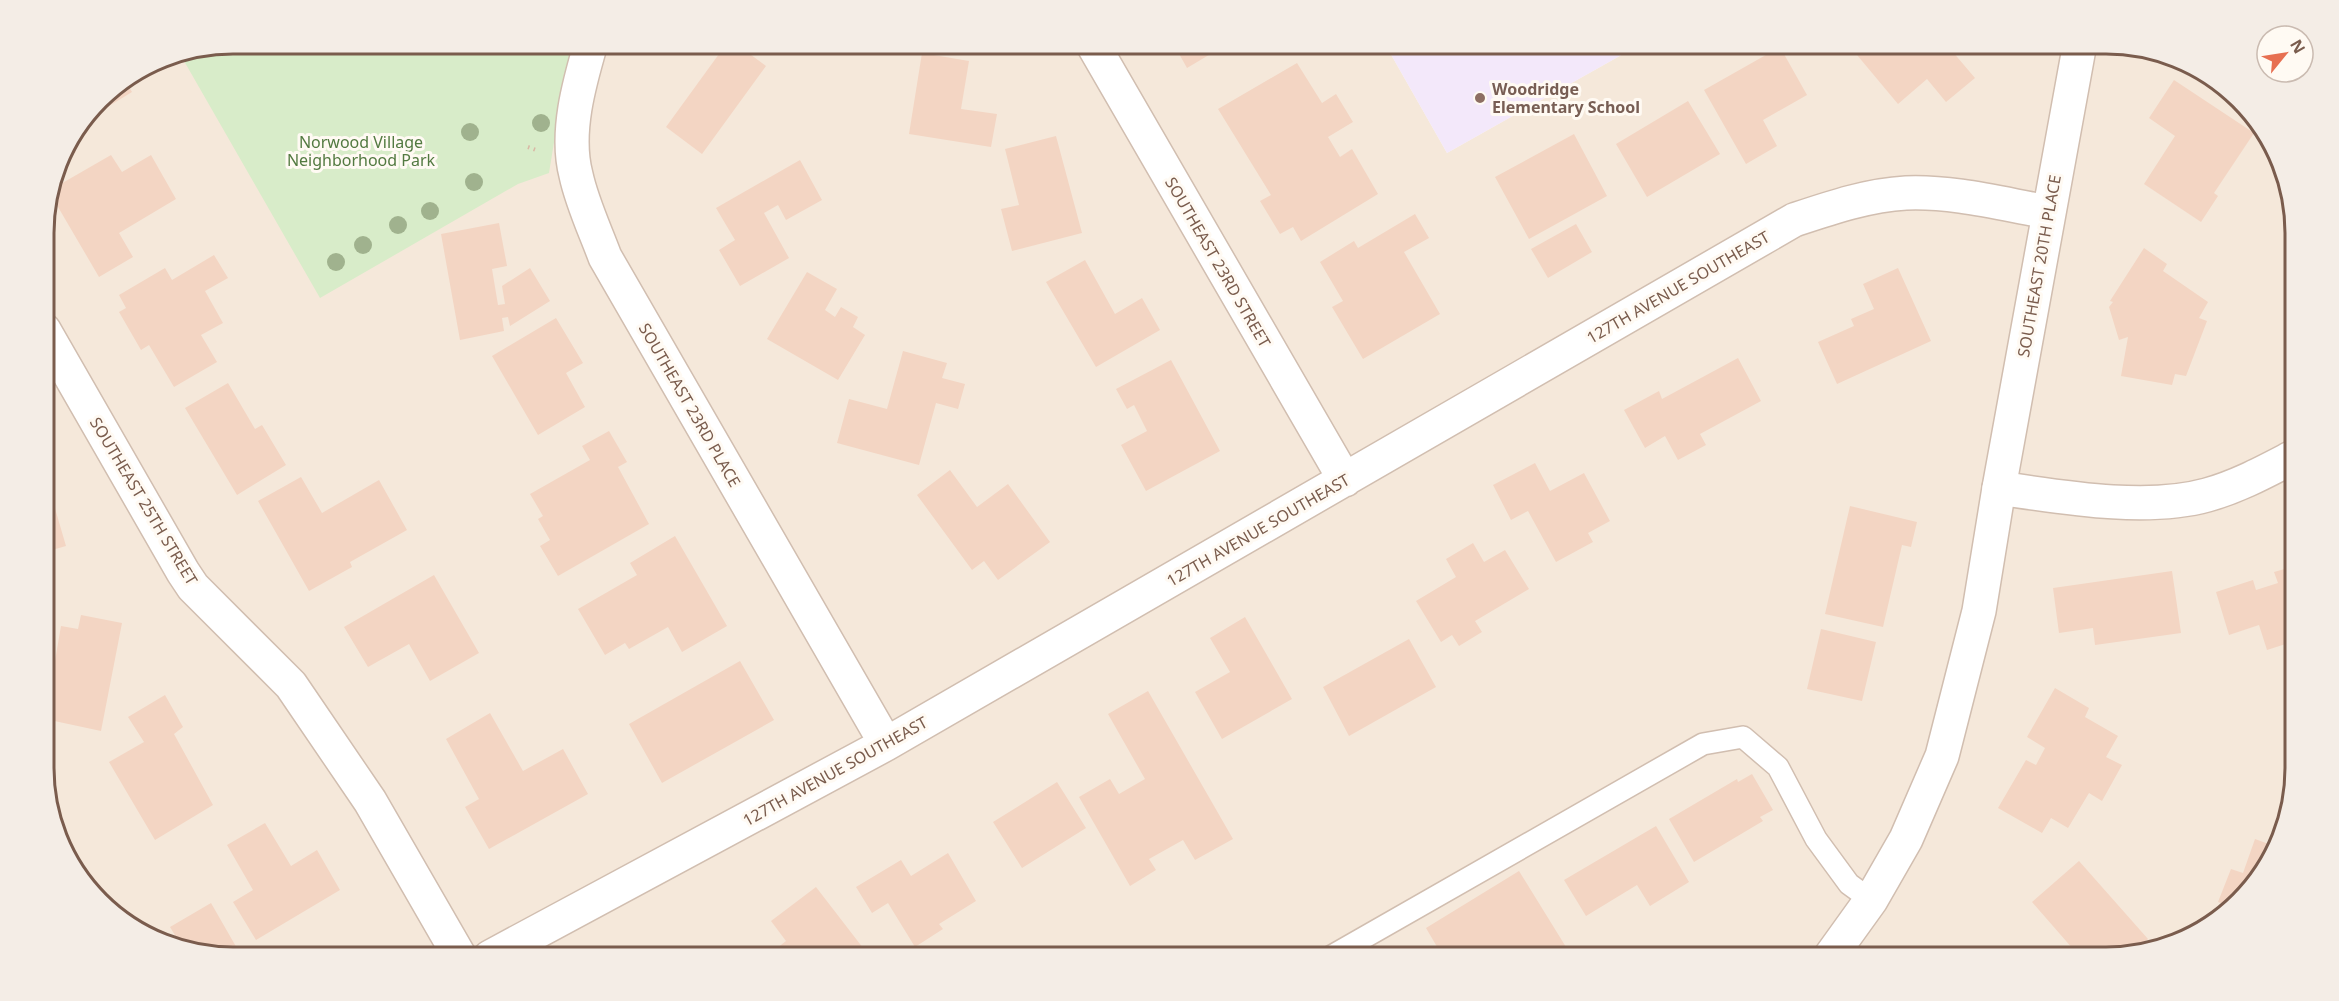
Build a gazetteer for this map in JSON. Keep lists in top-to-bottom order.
{
  "streets": {
    "street": [
      "SOUTHEAST 23RD STREET",
      "SOUTHEAST 20TH PLACE",
      "127TH AVENUE SOUTHEAST",
      "SOUTHEAST 23RD PLACE",
      "SOUTHEAST 25TH STREET"
    ]
  },
  "crossings": [
    ["SOUTHEAST 23RD STREET", "127TH AVENUE SOUTHEAST"],
    ["SOUTHEAST 20TH PLACE", "127TH AVENUE SOUTHEAST"],
    ["127TH AVENUE SOUTHEAST", "SOUTHEAST 23RD PLACE"]
  ],
  "parks": ["Norwood Village Neighborhood Park"],
  "places": ["Woodridge Elementary School"],
  "north": "top right"
}
